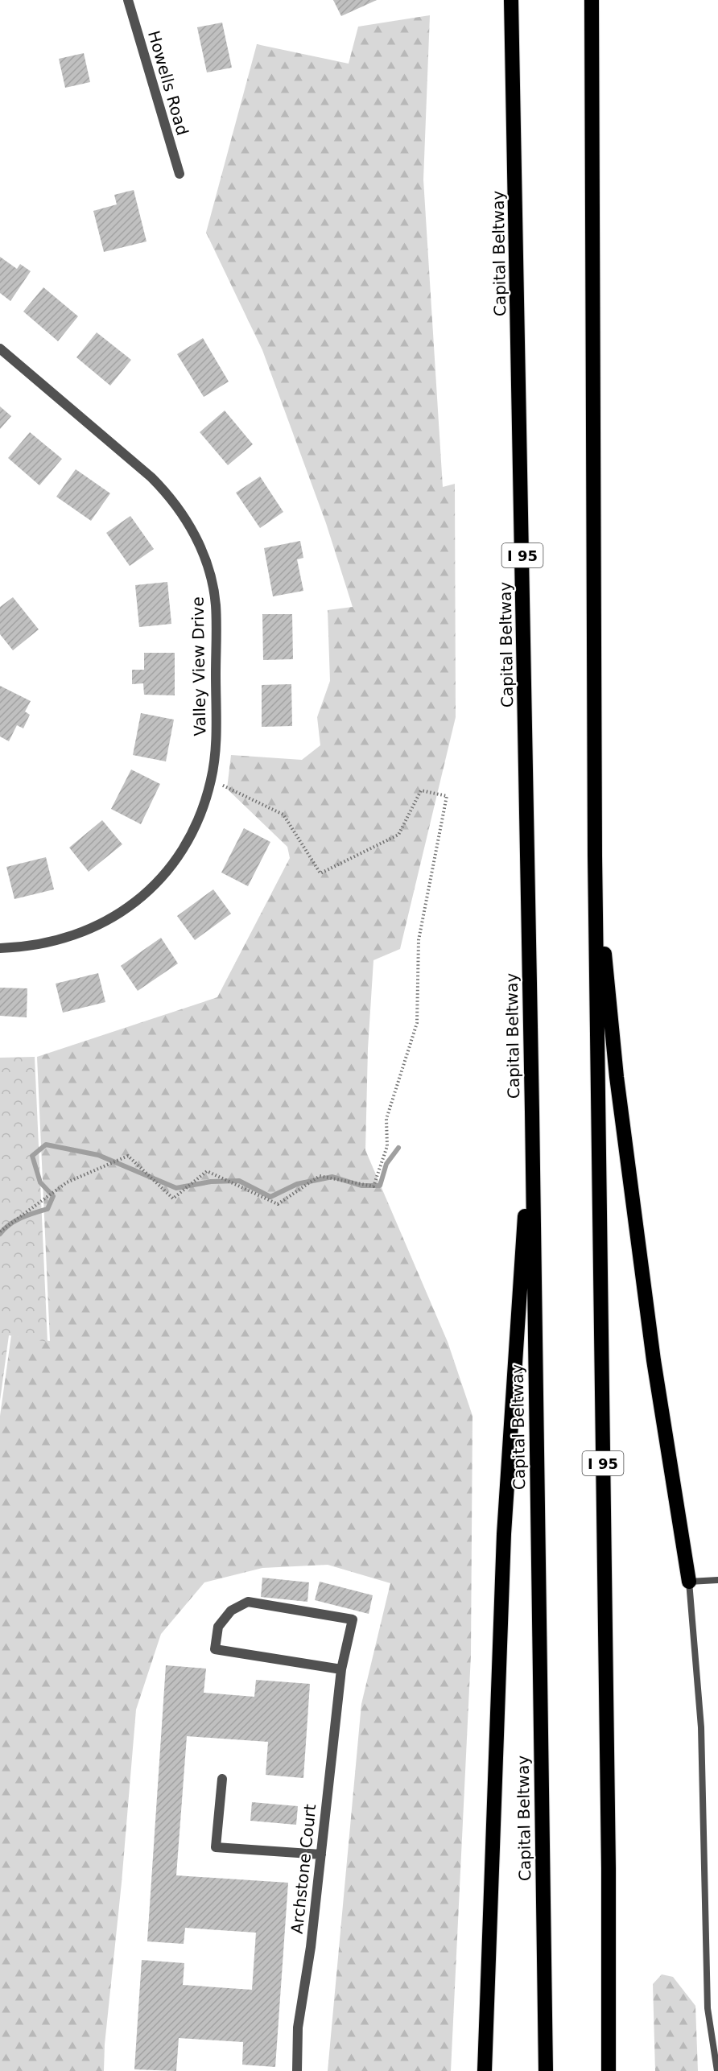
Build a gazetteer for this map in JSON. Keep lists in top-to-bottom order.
{
  "streets": {
    "highway": ["Capital Beltway", "I 95"],
    "street": ["Howells Road", "Valley View Drive", "Archstone Court"]
  }
}
